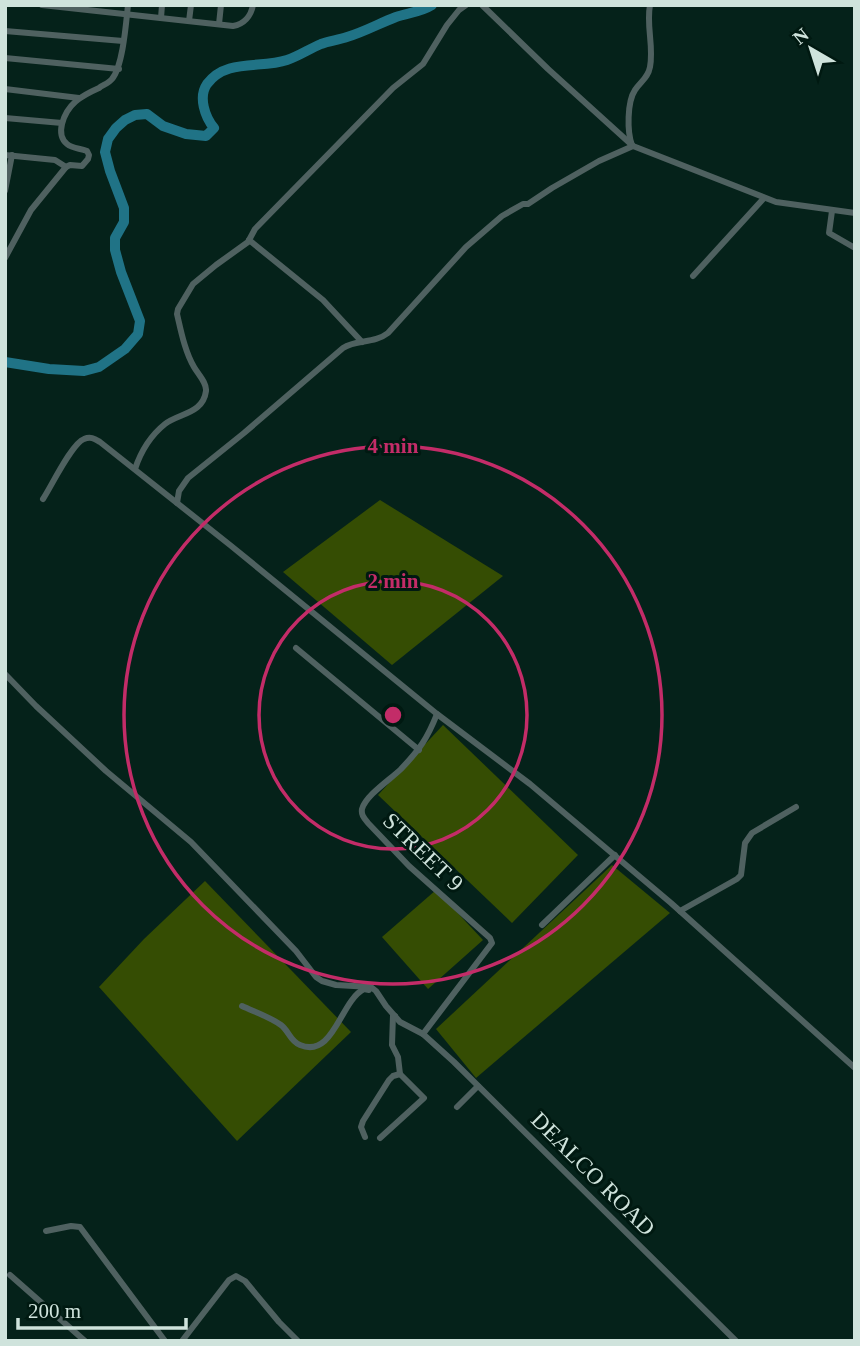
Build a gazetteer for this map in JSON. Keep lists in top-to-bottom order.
{
  "streets": {
    "street": ["STREET 9", "DEALCO ROAD"]
  },
  "crossings": [
    ["STREET 9", "DEALCO ROAD"]
  ],
  "scale_bar": "200 m",
  "north": "top left",
  "rings": ["4 min", "2 min"]
}
